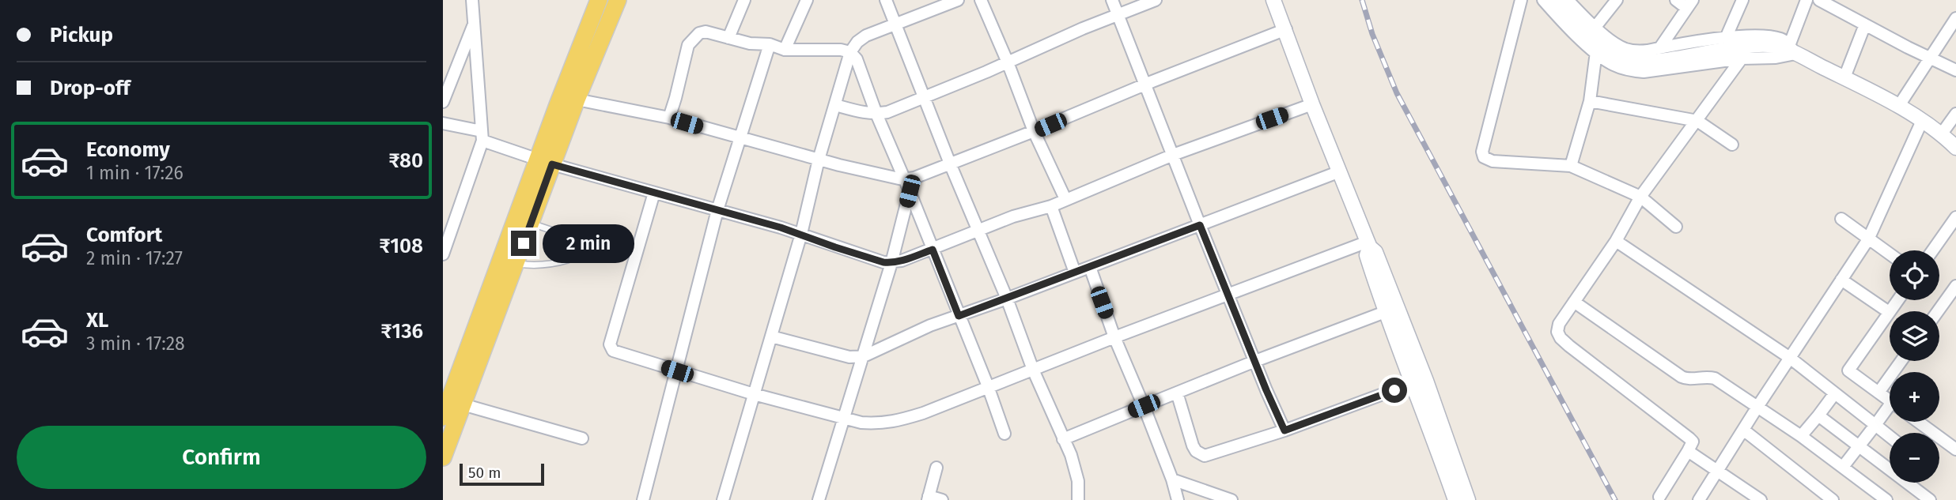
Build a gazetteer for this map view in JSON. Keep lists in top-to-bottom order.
{
  "scale_bar": "50 m",
  "page": {
    "banner": ["Pickup", "Drop-off"],
    "list": [
      {
        "name": "Economy",
        "note": "1 min · 17:26",
        "value": "₹80"
      },
      {
        "name": "Comfort",
        "note": "2 min · 17:27",
        "value": "₹108"
      },
      {
        "name": "XL",
        "note": "3 min · 17:28",
        "value": "₹136"
      }
    ],
    "bubble": "2 min",
    "map_buttons": ["+", "−"],
    "buttons": "Confirm",
    "scale": "50 m"
  }
}
